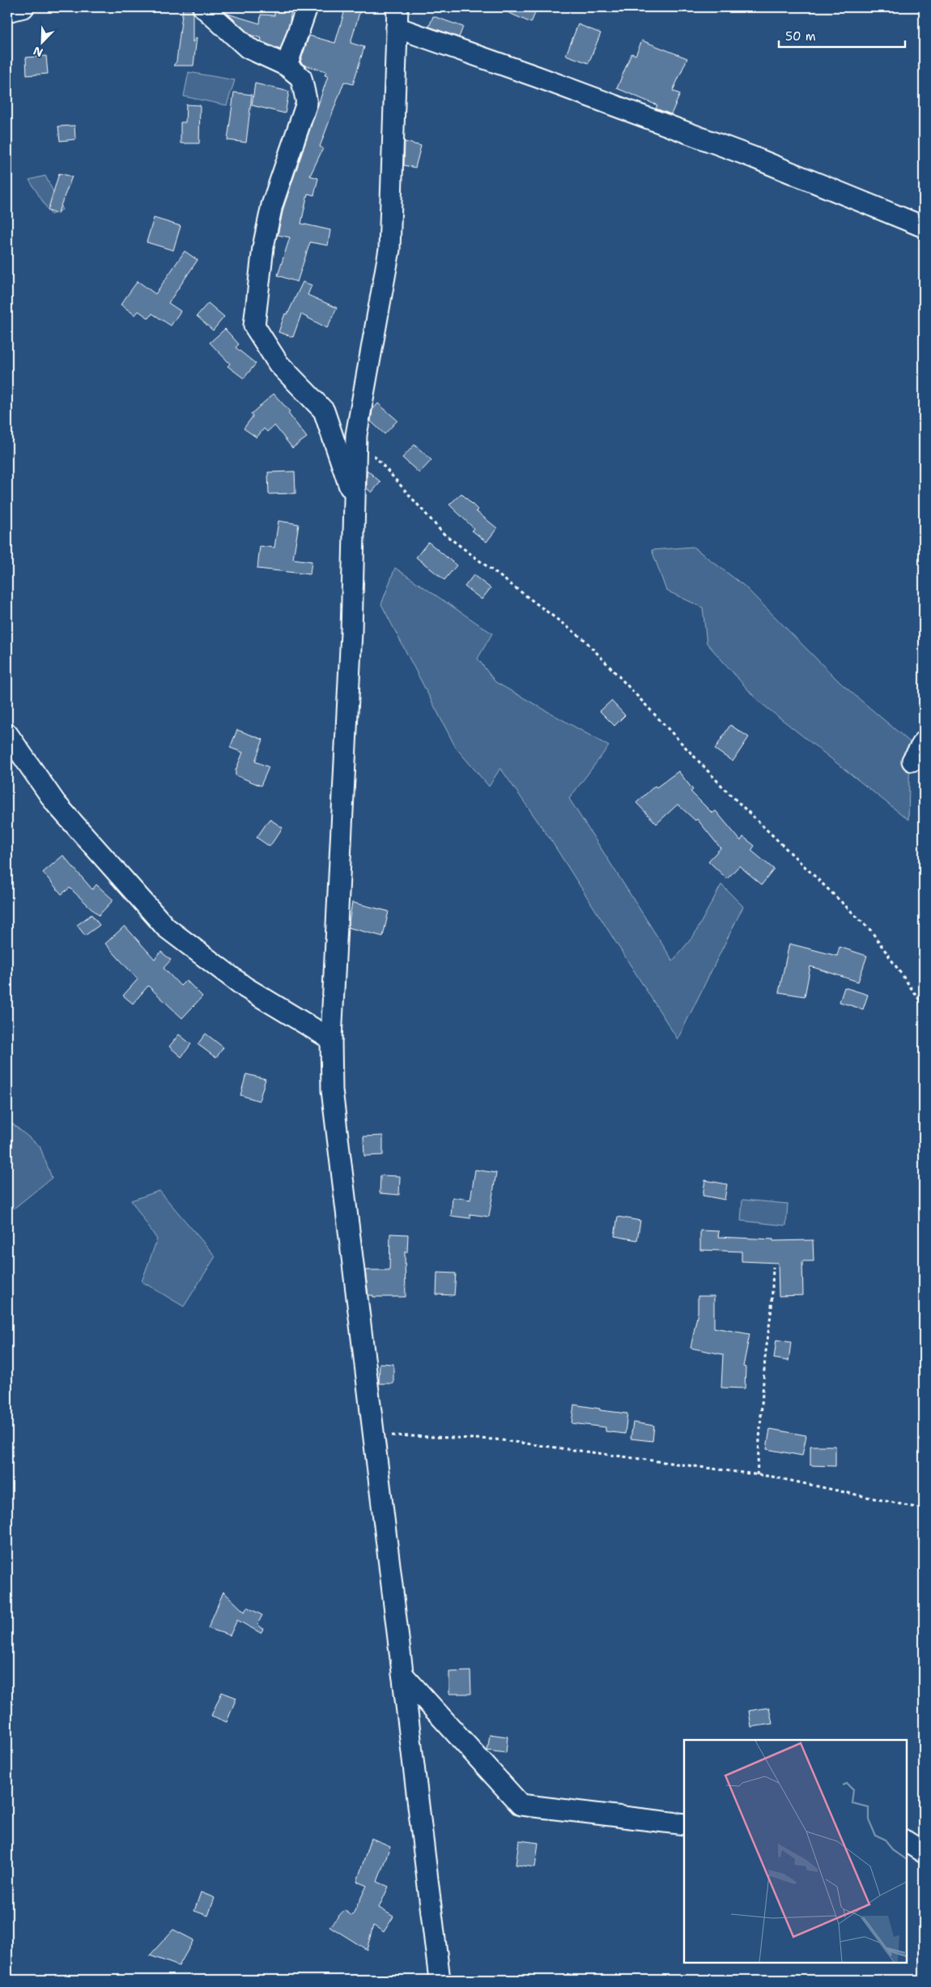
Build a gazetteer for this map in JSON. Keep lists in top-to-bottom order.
{
  "scale_bar": "50 m",
  "north": "bottom left"
}
